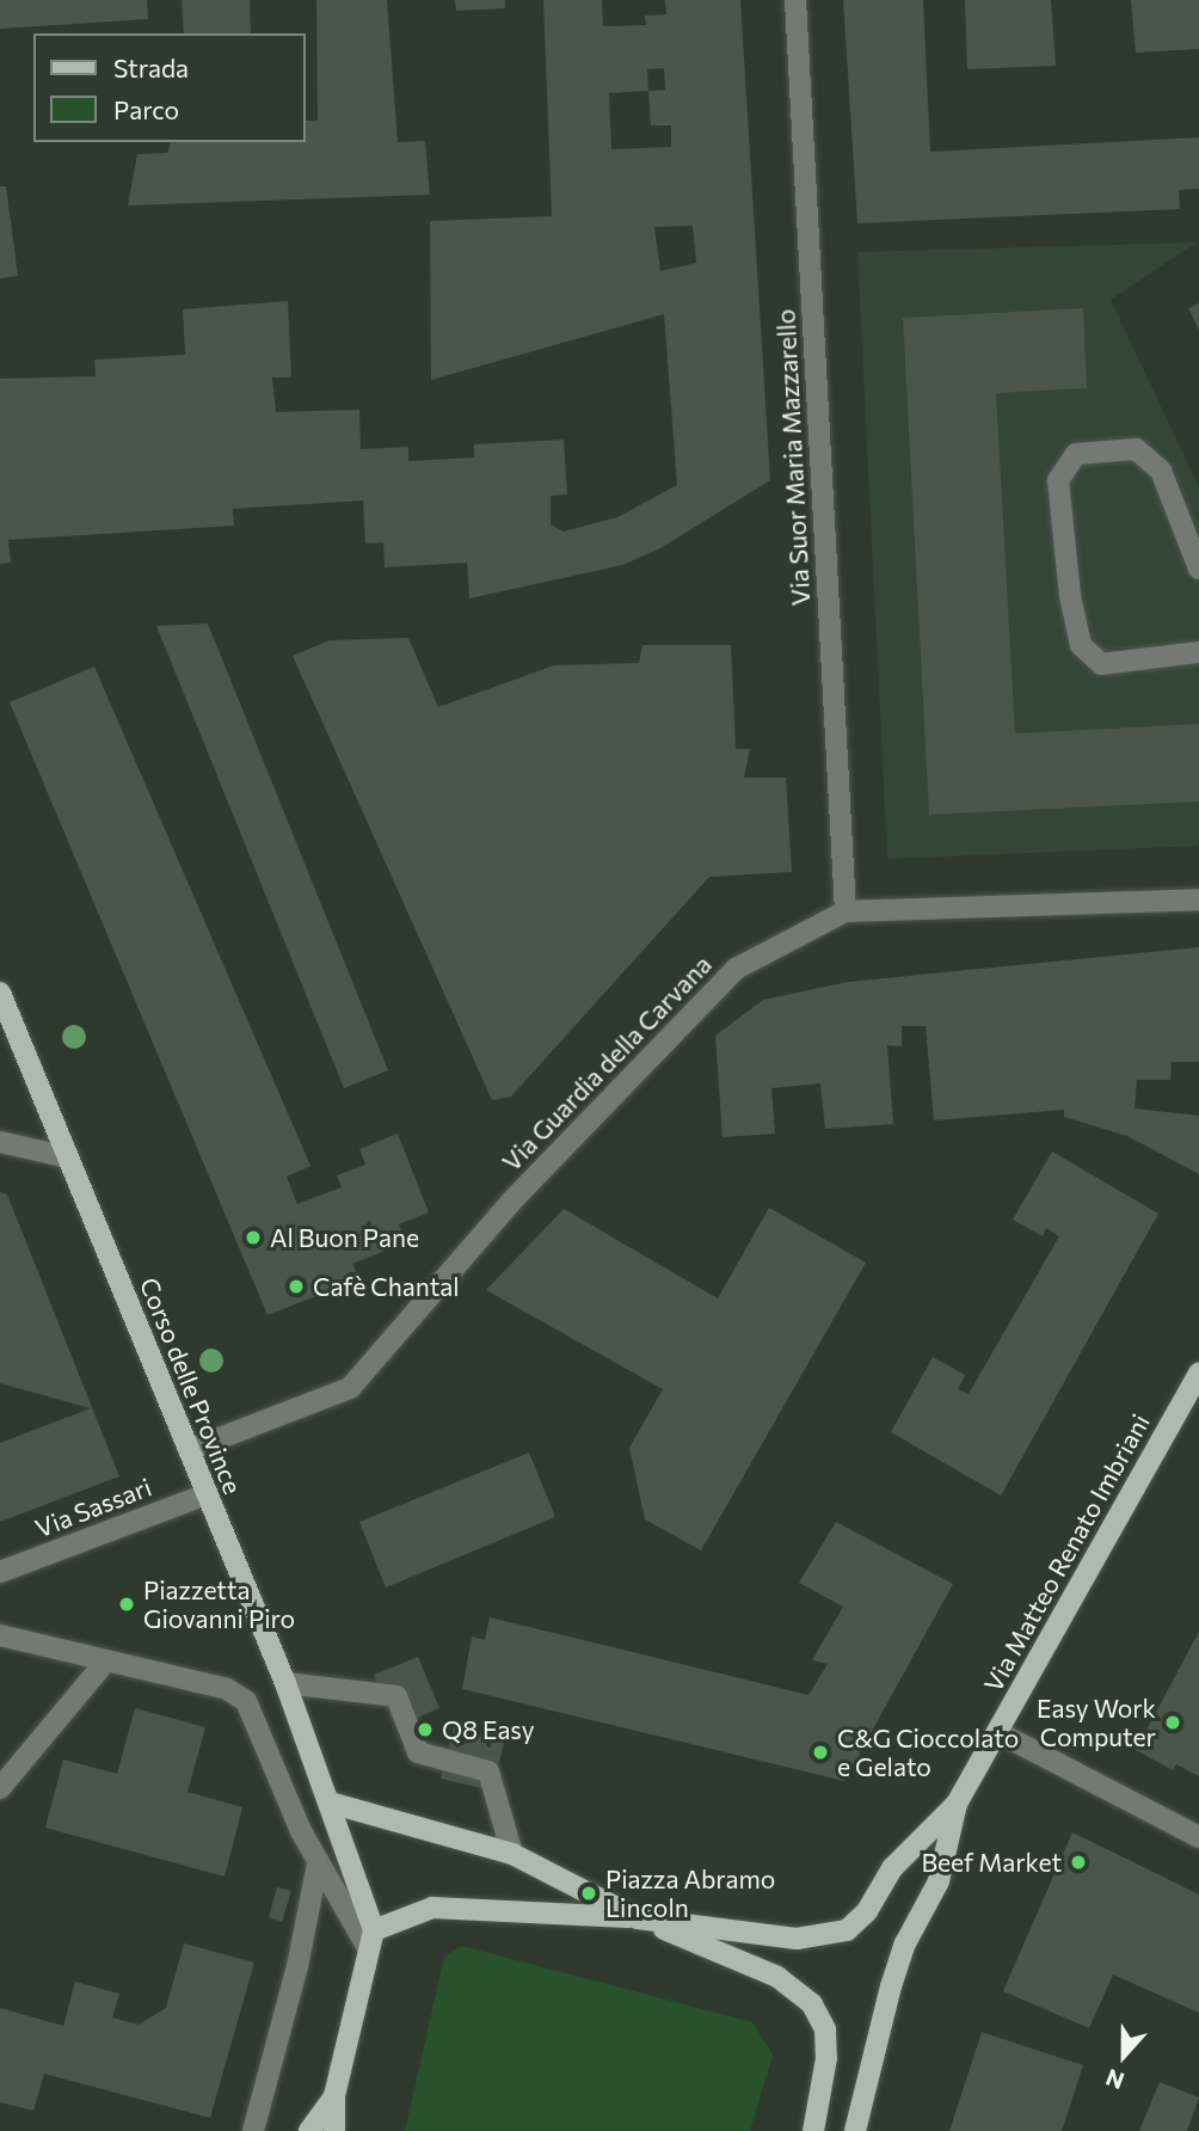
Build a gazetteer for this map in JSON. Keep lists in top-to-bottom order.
{
  "streets": {
    "main road": ["Corso delle Province", "Via Matteo Renato Imbriani"],
    "street": ["Via Suor Maria Mazzarello", "Via Guardia della Carvana", "Via Sassari"]
  },
  "crossings": [
    ["Via Suor Maria Mazzarello", "Via Guardia della Carvana"],
    ["Via Guardia della Carvana", "Corso delle Province"],
    ["Corso delle Province", "Via Sassari"]
  ],
  "places": [
    "Al Buon Pane",
    "Cafè Chantal",
    "Piazzetta Giovanni Piro",
    "Easy Work Computer",
    "Q8 Easy",
    "C&G Cioccolato e Gelato",
    "Beef Market",
    "Piazza Abramo Lincoln"
  ],
  "legend": ["Strada", "Parco"],
  "north": "bottom"
}
